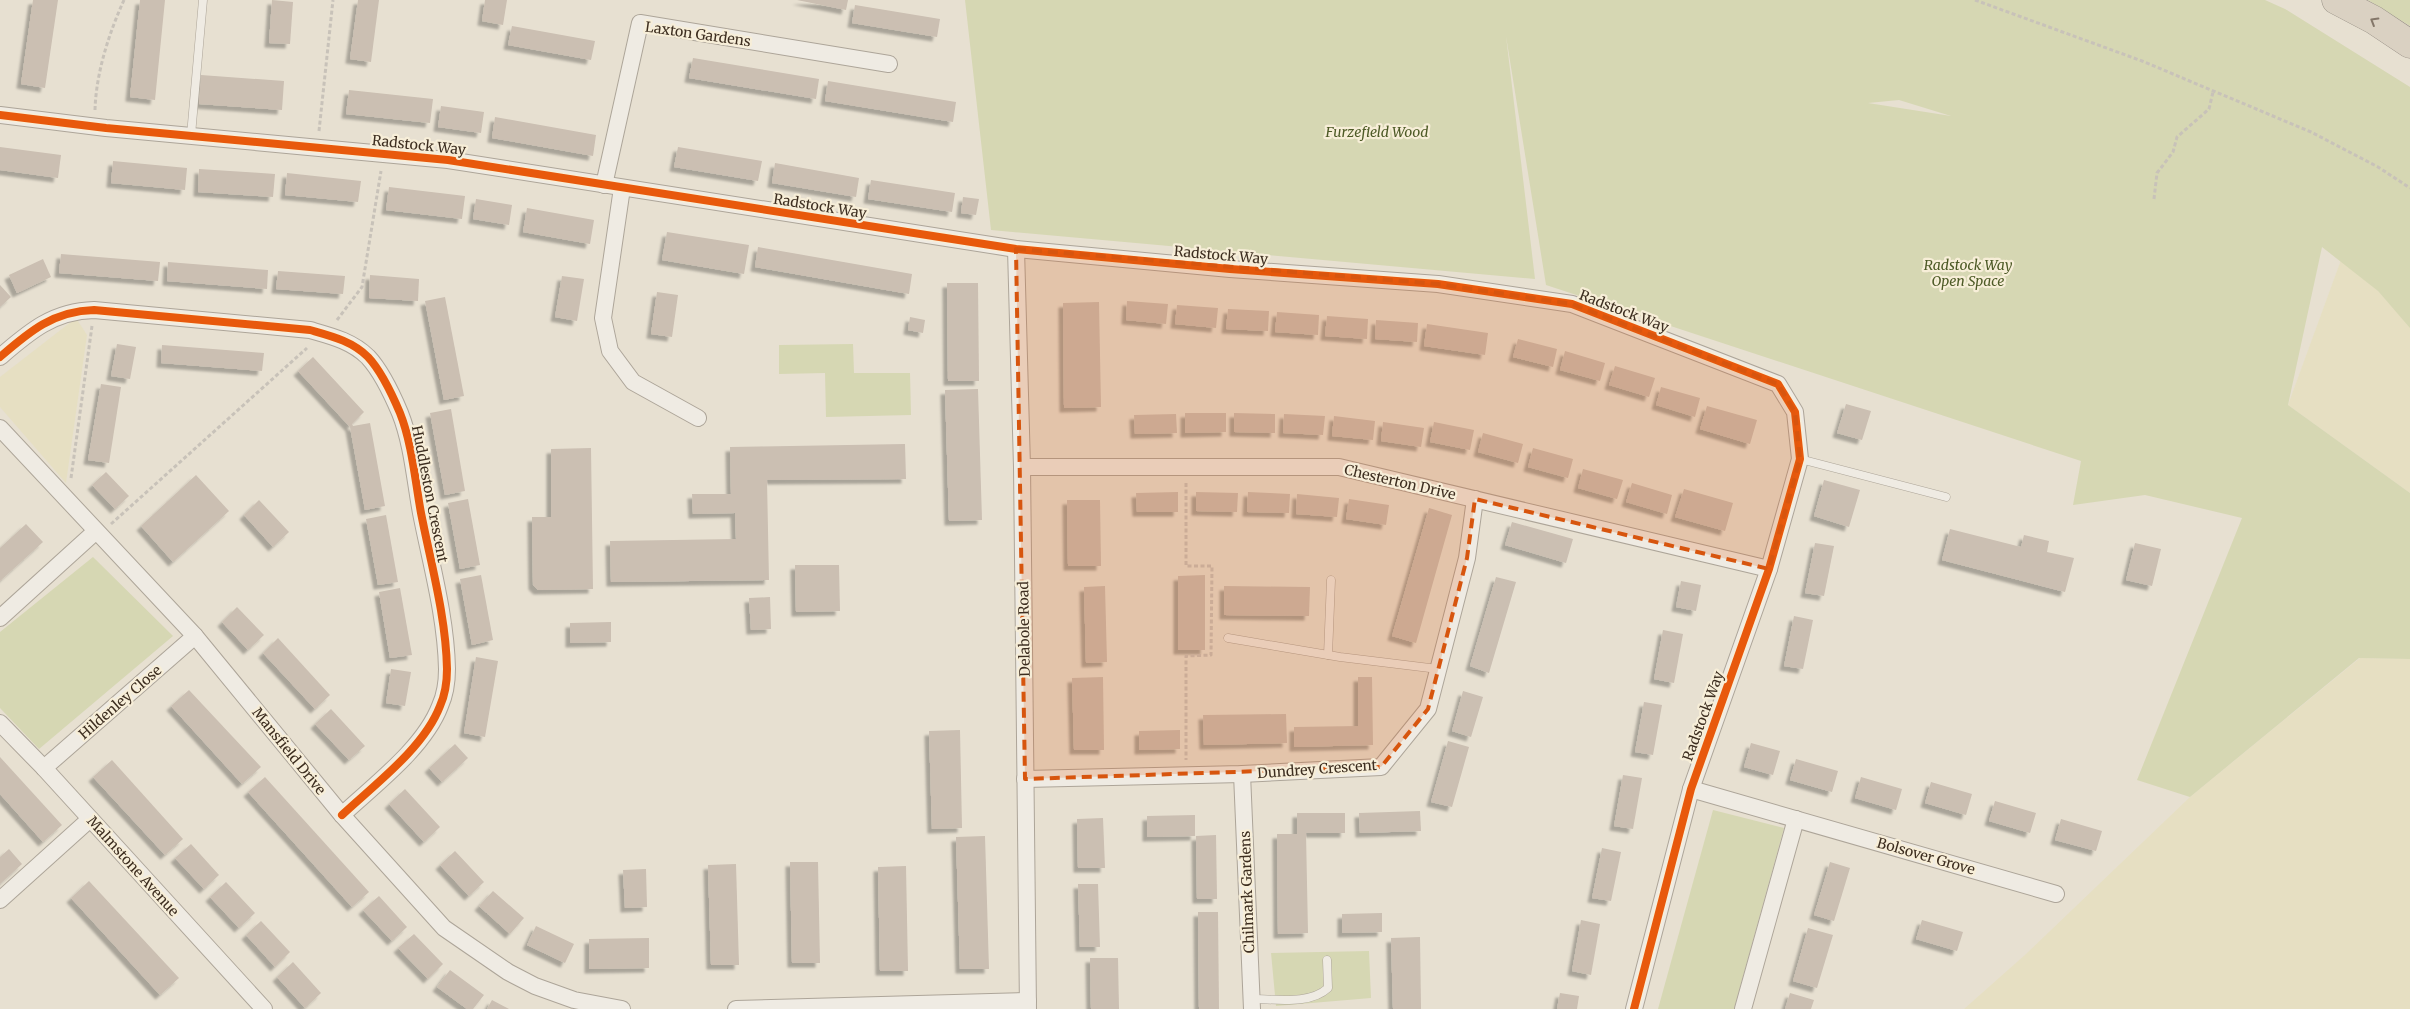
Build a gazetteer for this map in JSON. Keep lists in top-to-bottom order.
{
  "streets": {
    "street": [
      "Laxton Gardens",
      "Radstock Way",
      "Chesterton Drive",
      "Huddleston Crescent",
      "Delabole Road",
      "Hildenley Close",
      "Mansfield Drive",
      "Dundrey Crescent",
      "Bolsover Grove",
      "Malmstone Avenue",
      "Chilmark Gardens"
    ]
  },
  "crossings": [
    ["Laxton Gardens", "Radstock Way"],
    ["Radstock Way", "Chesterton Drive"],
    ["Radstock Way", "Delabole Road"],
    ["Radstock Way", "Bolsover Grove"],
    ["Chesterton Drive", "Delabole Road"],
    ["Chesterton Drive", "Dundrey Crescent"],
    ["Huddleston Crescent", "Mansfield Drive"],
    ["Delabole Road", "Dundrey Crescent"],
    ["Hildenley Close", "Mansfield Drive"],
    ["Hildenley Close", "Malmstone Avenue"],
    ["Dundrey Crescent", "Chilmark Gardens"]
  ],
  "parks": ["Furzefield Wood", "Radstock Way Open Space"]
}
